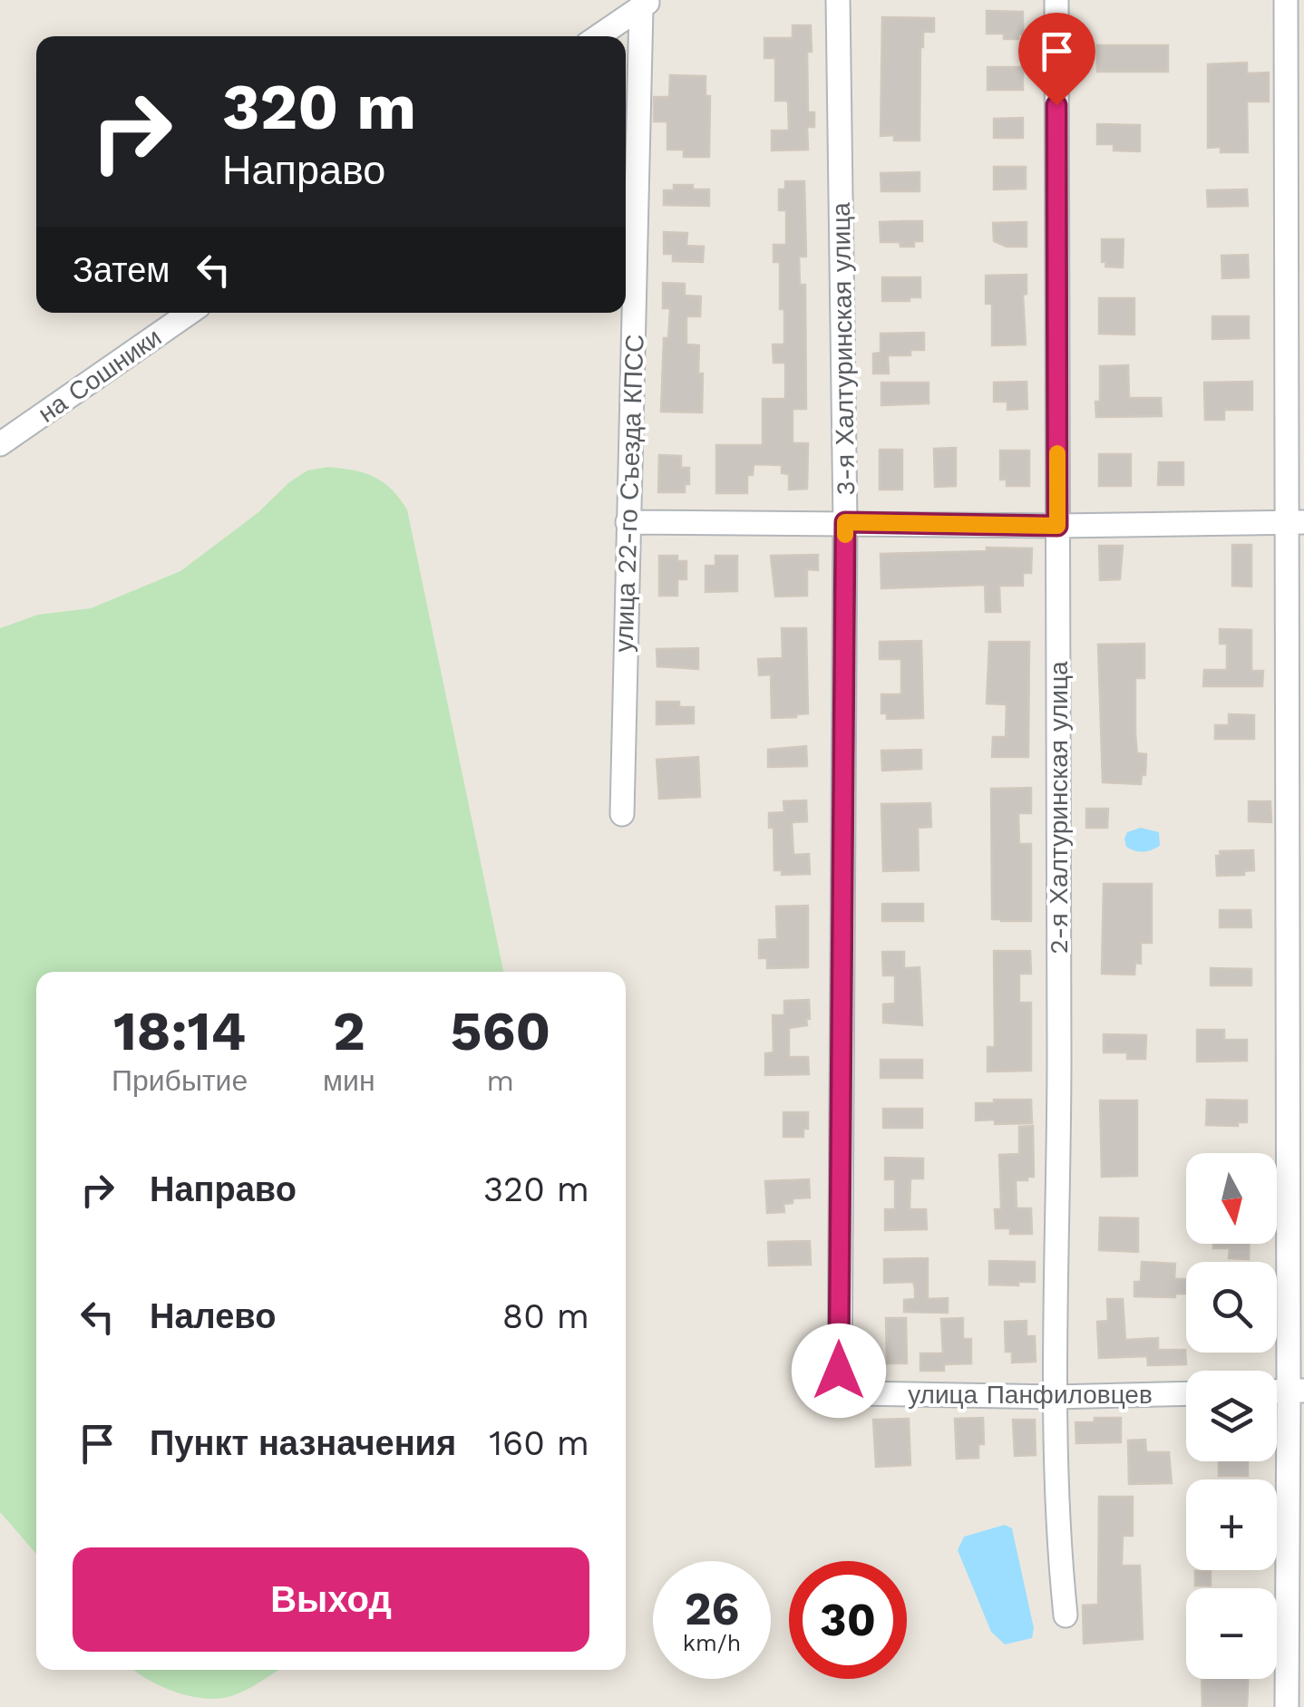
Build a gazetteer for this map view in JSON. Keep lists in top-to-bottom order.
{
  "streets": {
    "street": [
      "3-я Халтуринская улица",
      "на Сошники",
      "улица 22-го Съезда КПСС",
      "2-я Халтуринская улица",
      "улица Панфиловцев"
    ]
  },
  "crossings": [
    ["3-я Халтуринская улица", "улица Панфиловцев"],
    ["2-я Халтуринская улица", "улица Панфиловцев"]
  ],
  "north": "bottom",
  "page": {
    "turn": ["320 m", "Направо"],
    "then": "Затем",
    "eta": [
      "18:14",
      "Прибытие",
      "2",
      "мин",
      "560",
      "m"
    ],
    "list": [
      {
        "name": "Направо",
        "value": "320 m"
      },
      {
        "name": "Налево",
        "value": "80 m"
      },
      {
        "name": "Пункт назначения",
        "value": "160 m"
      }
    ],
    "map_buttons": ["+", "−"],
    "buttons": "Выход",
    "speed": "26 km/h",
    "limit": "30"
  }
}
